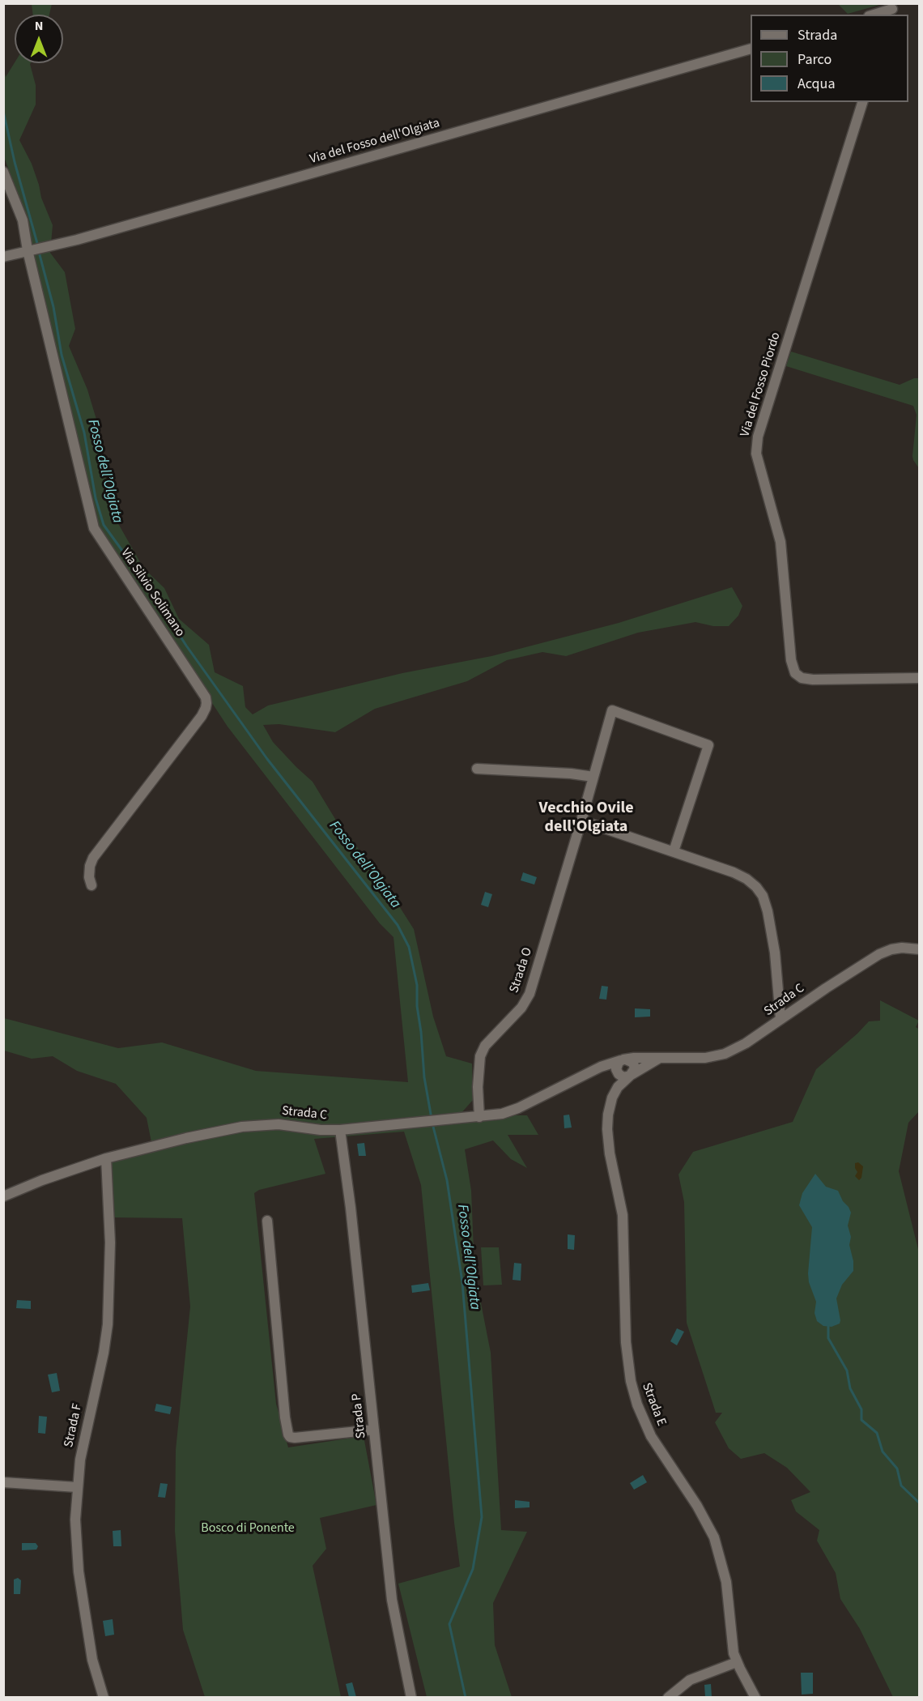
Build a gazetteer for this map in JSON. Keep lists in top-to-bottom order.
{
  "streets": {
    "street": [
      "Via del Fosso dell'Olgiata",
      "Via del Fosso Piordo",
      "Via Silvio Solimano",
      "Strada O",
      "Strada C",
      "Strada E",
      "Strada P",
      "Strada F"
    ]
  },
  "crossings": [
    ["Via del Fosso dell'Olgiata", "Via Silvio Solimano"],
    ["Strada O", "Strada C"],
    ["Strada C", "Strada E"],
    ["Strada C", "Strada P"],
    ["Strada C", "Strada F"]
  ],
  "districts": ["Vecchio Ovile dell'Olgiata"],
  "water": ["Fosso dell’Olgiata"],
  "parks": ["Bosco di Ponente"],
  "legend": ["Strada", "Parco", "Acqua"],
  "north": "top"
}
